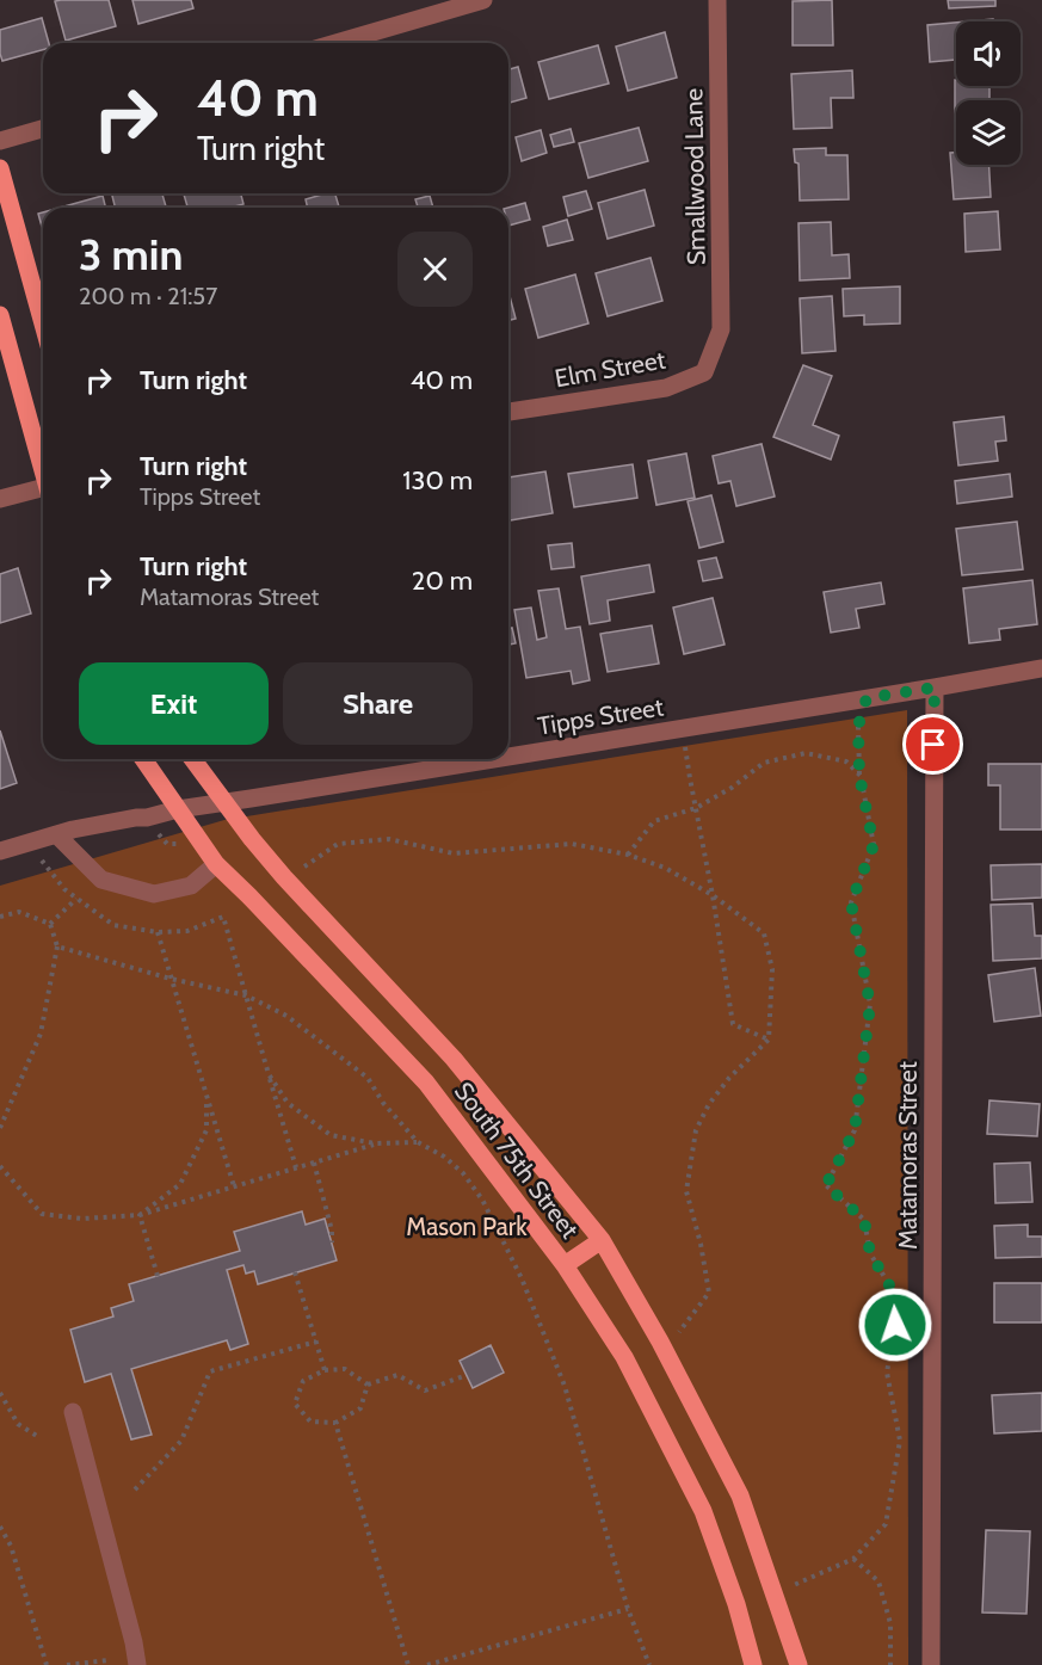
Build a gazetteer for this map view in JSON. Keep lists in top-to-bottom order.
{
  "streets": {
    "main road": ["South 75th Street"],
    "street": [
      "Smallwood Lane",
      "Elm Street",
      "Tipps Street",
      "Matamoras Street"
    ]
  },
  "crossings": [
    ["Smallwood Lane", "Elm Street"],
    ["Tipps Street", "Matamoras Street"],
    ["Tipps Street", "South 75th Street"]
  ],
  "parks": ["Mason Park"],
  "page": {
    "turn": ["40 m", "Turn right"],
    "heading": ["3 min", "200 m · 21:57"],
    "list": [
      {
        "name": "Turn right",
        "value": "40 m"
      },
      {
        "name": "Turn right",
        "note": "Tipps Street",
        "value": "130 m"
      },
      {
        "name": "Turn right",
        "note": "Matamoras Street",
        "value": "20 m"
      }
    ],
    "buttons": ["Exit", "Share"]
  }
}
